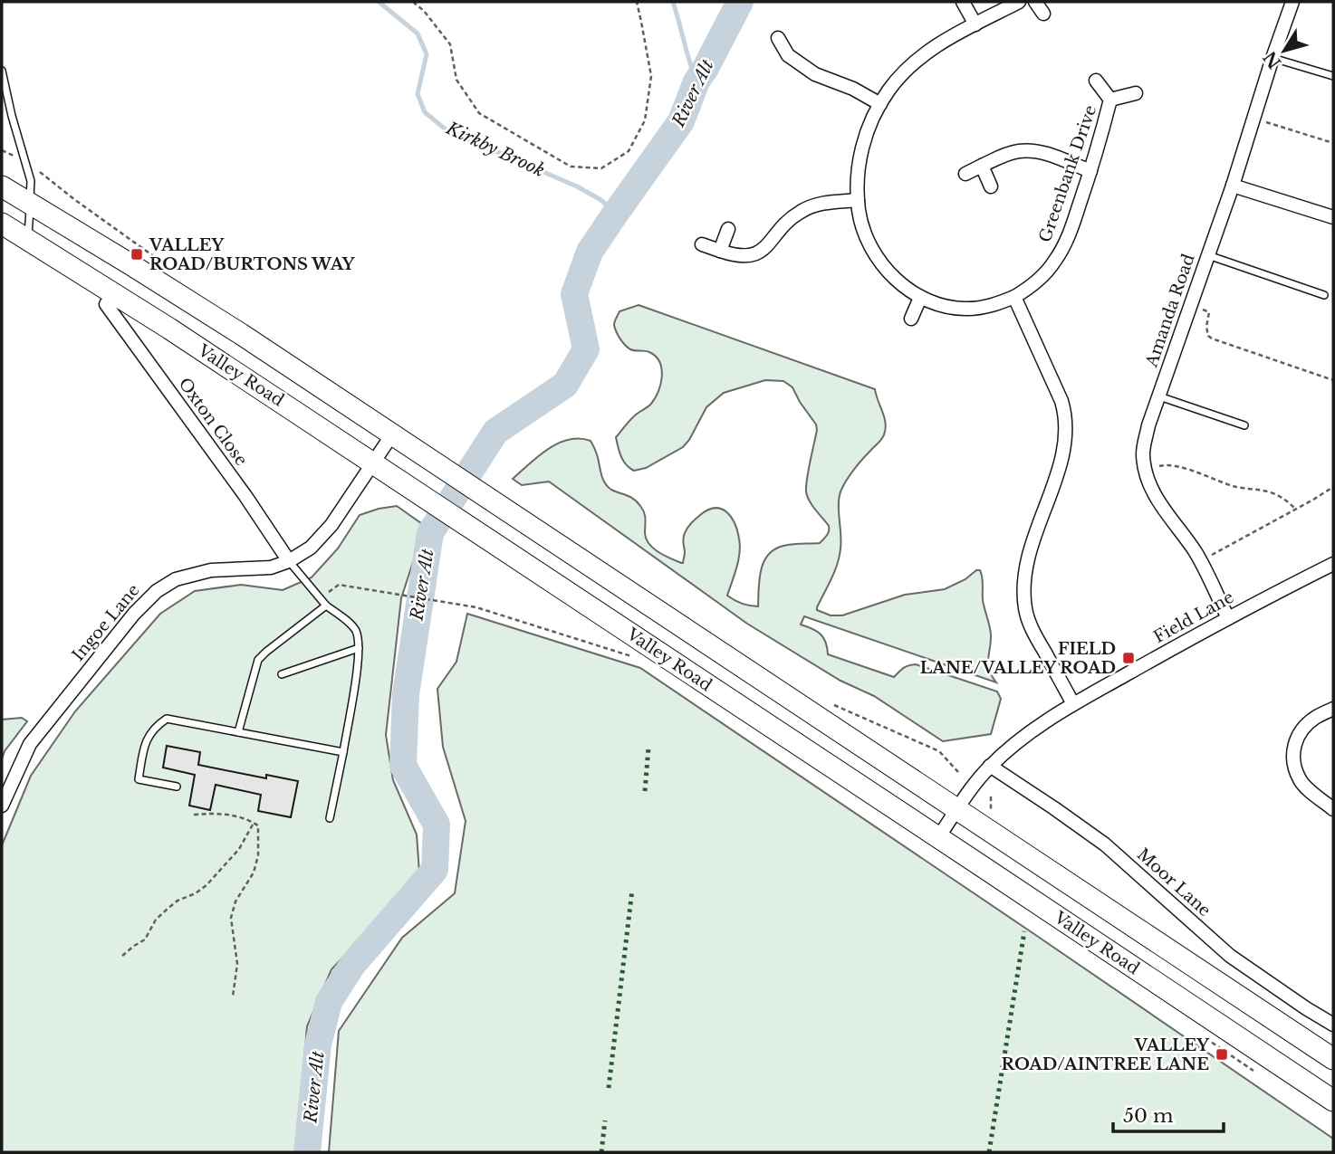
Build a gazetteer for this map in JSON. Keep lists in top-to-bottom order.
{
  "streets": {
    "main road": ["Valley Road"],
    "street": [
      "Greenbank Drive",
      "Amanda Road",
      "Oxton Close",
      "Field Lane",
      "Ingoe Lane",
      "Moor Lane"
    ]
  },
  "crossings": [
    ["Amanda Road", "Field Lane"],
    ["Valley Road", "Field Lane"],
    ["Valley Road", "Ingoe Lane"],
    ["Oxton Close", "Ingoe Lane"],
    ["Field Lane", "Moor Lane"]
  ],
  "water": ["River Alt", "Kirkby Brook"],
  "places": {
    "transit": ["VALLEY ROAD/BURTONS WAY", "FIELD LANE/VALLEY ROAD", "VALLEY ROAD/AINTREE LANE"]
  },
  "scale_bar": "50 m",
  "north": "bottom left"
}
